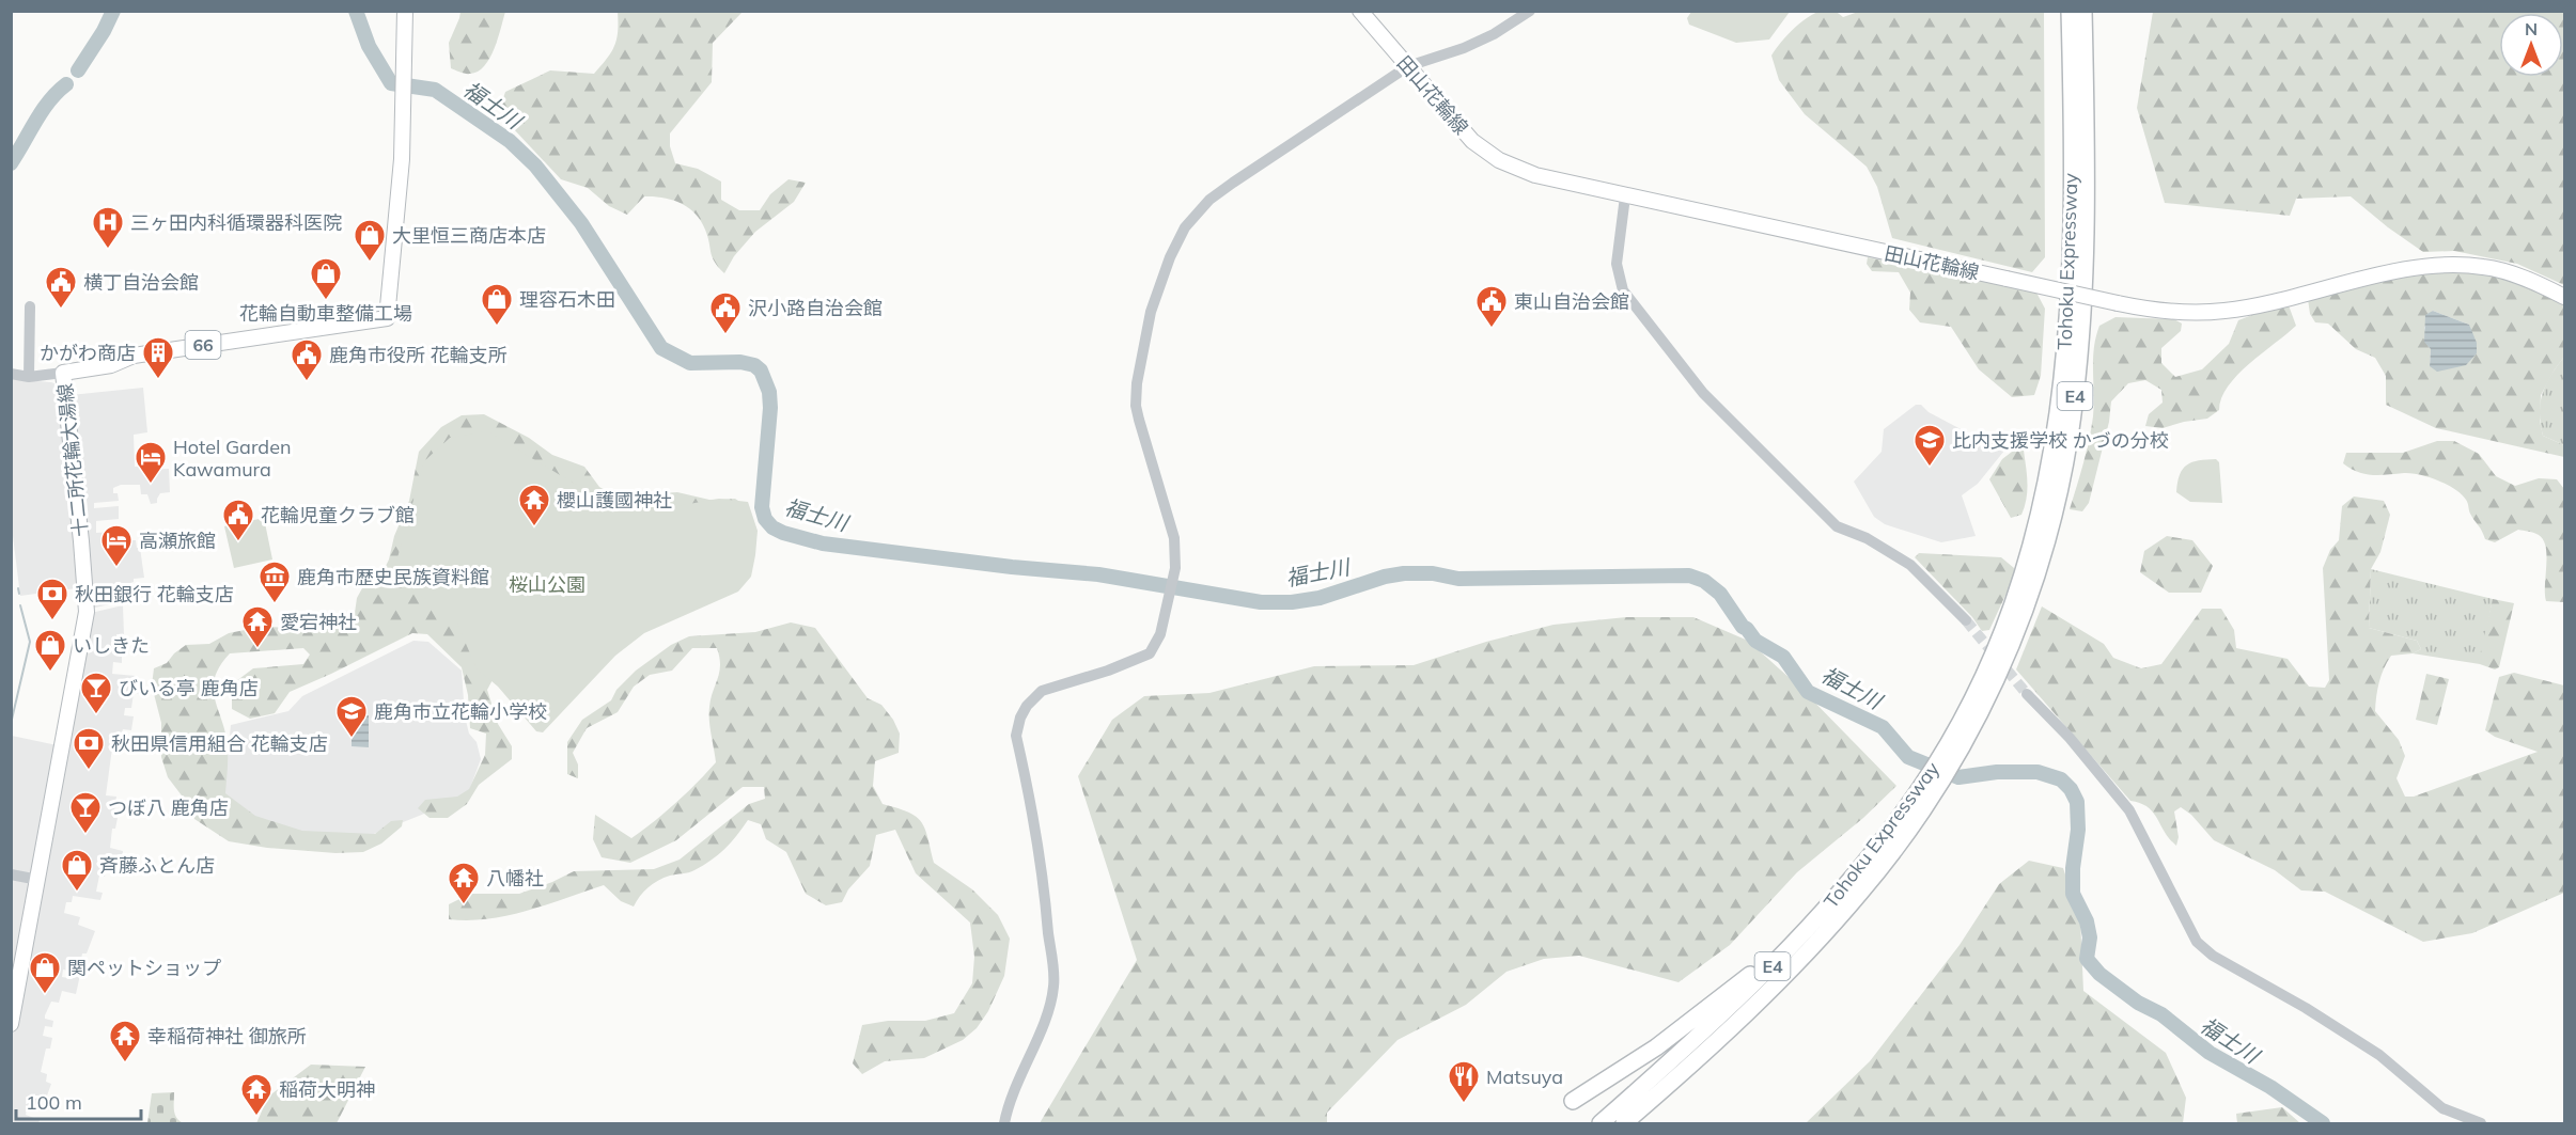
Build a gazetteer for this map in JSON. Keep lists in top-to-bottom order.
{
  "streets": {
    "highway": ["Tohoku Expressway", "E4"],
    "main road": ["田山花輪線", "66", "十二所花輪大湯線"]
  },
  "water": ["福士川"],
  "parks": ["桜山公園"],
  "places": {
    "hospital": ["三ヶ田内科循環器科医院"],
    "shop": [
      "大里恒三商店本店",
      "花輪自動車整備工場",
      "理容石木田",
      "いしきた",
      "斉藤ふとん店",
      "関ペットショップ"
    ],
    "public building": [
      "横丁自治会館",
      "東山自治会館",
      "沢小路自治会館",
      "鹿角市役所 花輪支所",
      "花輪児童クラブ館"
    ],
    "building": ["かがわ商店"],
    "school or university": ["比内支援学校 かづの分校", "鹿角市立花輪小学校"],
    "hotel": ["Hotel Garden Kawamura", "高瀬旅館"],
    "temple": [
      "櫻山護國神社",
      "愛宕神社",
      "八幡社",
      "幸稲荷神社 御旅所",
      "稲荷大明神"
    ],
    "museum": ["鹿角市歴史民族資料館"],
    "bank": ["秋田銀行 花輪支店", "秋田県信用組合 花輪支店"],
    "bar": ["びいる亭 鹿角店", "つぼ八 鹿角店"],
    "restaurant": ["Matsuya"]
  },
  "scale_bar": "100 m",
  "north": "top"
}
